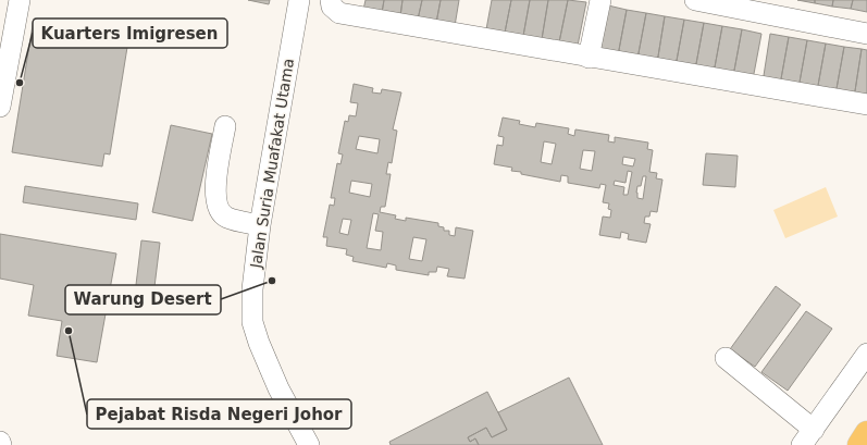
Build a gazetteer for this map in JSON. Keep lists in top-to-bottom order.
{
  "streets": {
    "street": ["Jalan Suria Muafakat Utama"]
  },
  "places": ["Kuarters Imigresen", "Warung Desert", "Pejabat Risda Negeri Johor"]
}
